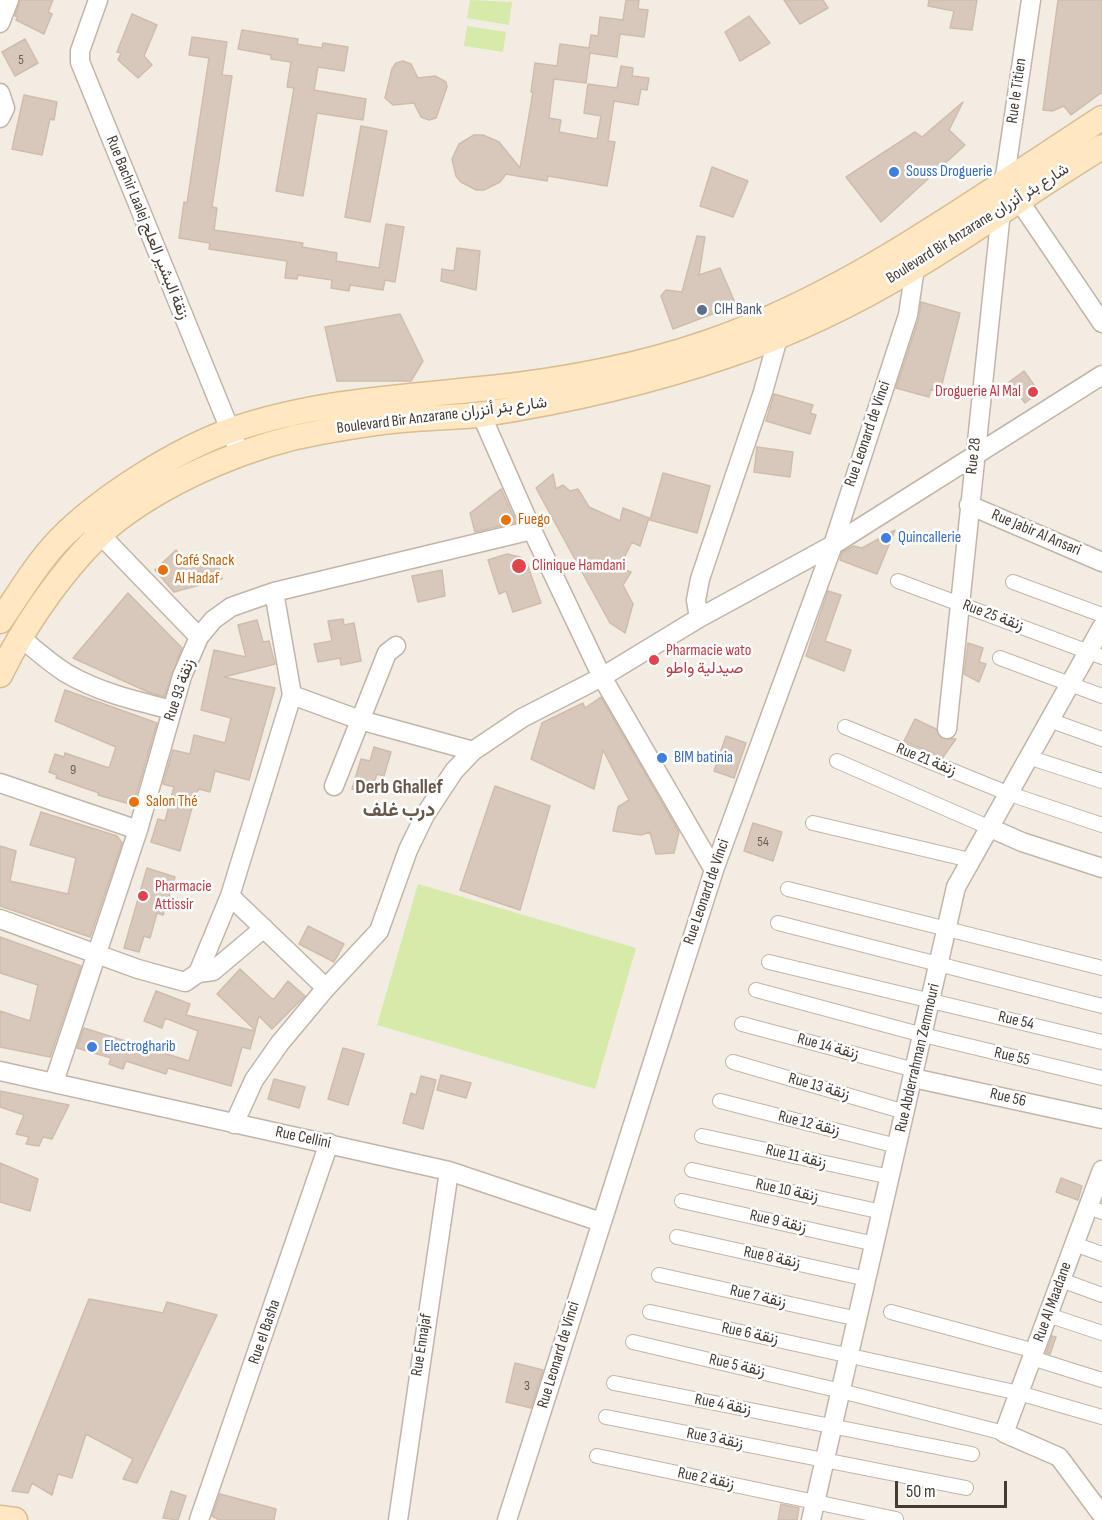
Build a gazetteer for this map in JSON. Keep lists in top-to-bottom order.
{
  "streets": {
    "main road": ["Boulevard Bir Anzarane شارع بئر أنزران"],
    "street": [
      "Rue le Titien",
      "Rue Bachir Laalej زنقة البشير العلج",
      "Rue Leonard de Vinci",
      "Rue 28",
      "Rue Jabir Al Ansari",
      "Rue 25 زنقة",
      "Rue 93 زنقة",
      "Rue 21 زنقة",
      "Rue 54",
      "Rue 14 زنقة",
      "Rue 55",
      "Rue Abderrahman Zemmouri",
      "Rue 13 زنقة",
      "Rue 56",
      "Rue 12 زنقة",
      "Rue Cellini",
      "Rue 11 زنقة",
      "Rue 10 زنقة",
      "Rue 9 زنقة",
      "Rue 8 زنقة",
      "Rue 7 زنقة",
      "Rue Al Maadane",
      "Rue el Basha",
      "Rue 6 زنقة",
      "Rue Ennajaf",
      "Rue 5 زنقة",
      "Rue 4 زنقة",
      "Rue 3 زنقة",
      "Rue 2 زنقة"
    ]
  },
  "crossings": [
    ["Rue le Titien", "Boulevard Bir Anzarane شارع بئر أنزران"],
    ["Rue le Titien", "Rue 28"],
    ["Boulevard Bir Anzarane شارع بئر أنزران", "Rue Bachir Laalej زنقة البشير العلج"],
    ["Boulevard Bir Anzarane شارع بئر أنزران", "Rue Leonard de Vinci"],
    ["Boulevard Bir Anzarane شارع بئر أنزران", "Rue 28"],
    ["Rue Leonard de Vinci", "Rue Cellini"],
    ["Rue 28", "Rue Jabir Al Ansari"],
    ["Rue 28", "Rue 25 زنقة"],
    ["Rue 25 زنقة", "Rue Abderrahman Zemmouri"],
    ["Rue 93 زنقة", "Rue Cellini"],
    ["Rue 21 زنقة", "Rue Abderrahman Zemmouri"],
    ["Rue 54", "Rue Abderrahman Zemmouri"],
    ["Rue 14 زنقة", "Rue Abderrahman Zemmouri"],
    ["Rue 14 زنقة", "Rue 56"],
    ["Rue 55", "Rue Abderrahman Zemmouri"],
    ["Rue Abderrahman Zemmouri", "Rue 13 زنقة"],
    ["Rue Abderrahman Zemmouri", "Rue 56"],
    ["Rue Abderrahman Zemmouri", "Rue 12 زنقة"],
    ["Rue Abderrahman Zemmouri", "Rue 11 زنقة"],
    ["Rue Abderrahman Zemmouri", "Rue 10 زنقة"],
    ["Rue Abderrahman Zemmouri", "Rue 9 زنقة"],
    ["Rue Abderrahman Zemmouri", "Rue 8 زنقة"],
    ["Rue Abderrahman Zemmouri", "Rue 7 زنقة"],
    ["Rue Abderrahman Zemmouri", "Rue 6 زنقة"],
    ["Rue Abderrahman Zemmouri", "Rue 5 زنقة"],
    ["Rue Abderrahman Zemmouri", "Rue 4 زنقة"],
    ["Rue Abderrahman Zemmouri", "Rue 3 زنقة"],
    ["Rue Abderrahman Zemmouri", "Rue 2 زنقة"],
    ["Rue Cellini", "Rue el Basha"],
    ["Rue Cellini", "Rue Ennajaf"],
    ["Rue Al Maadane", "Rue 6 زنقة"],
    ["Rue Al Maadane", "Rue 5 زنقة"]
  ],
  "districts": ["Derb Ghallef درب غلف"],
  "places": [
    "Souss Droguerie",
    "CIH Bank",
    "Droguerie Al Mal",
    "Fuego",
    "Quincallerie",
    "Clinique Hamdani",
    "Café Snack Al Hadaf",
    "Pharmacie wato صيدلية واطو",
    "BIM batinia",
    "Salon Thé",
    "Pharmacie Attissir",
    "Electrogharib"
  ],
  "house_numbers": [
    "5",
    "9",
    "54",
    "3"
  ],
  "scale_bar": "50 m"
}
